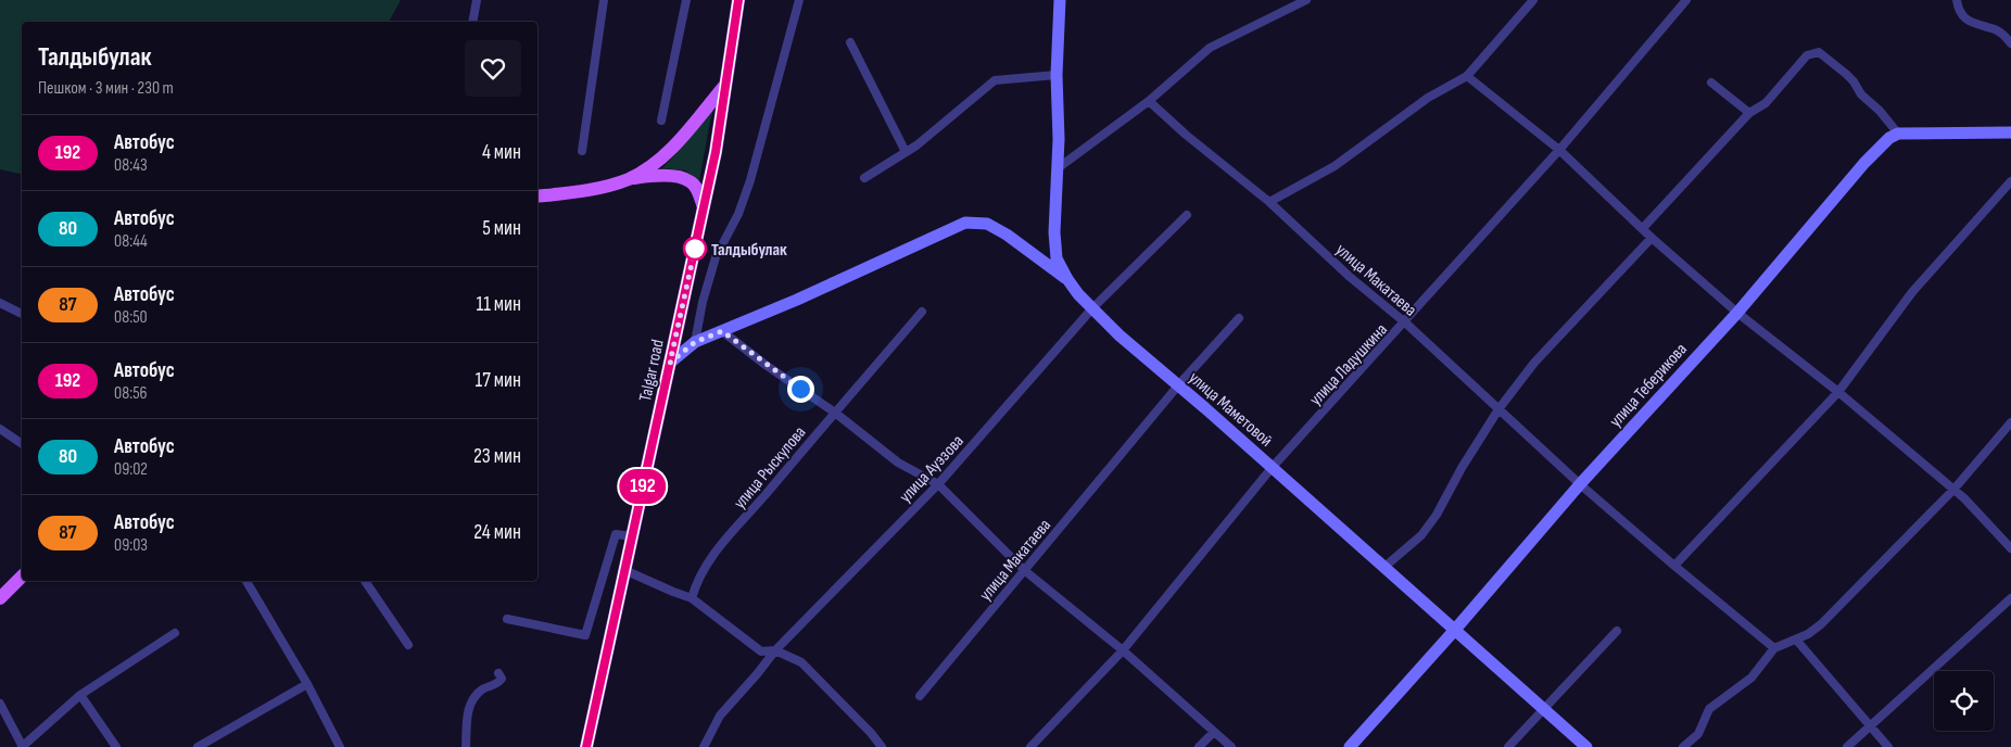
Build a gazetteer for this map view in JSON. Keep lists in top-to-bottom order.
{
  "streets": {
    "main road": ["Talgar road"],
    "street": [
      "улица Макатаева",
      "улица Ладушкина",
      "улица Теберикова",
      "улица Маметовой",
      "улица Рыскулова",
      "улица Ауэзова"
    ]
  },
  "crossings": [
    ["улица Макатаева", "улица Ладушкина"],
    ["улица Макатаева", "улица Теберикова"],
    ["улица Макатаева", "улица Маметовой"],
    ["улица Ладушкина", "улица Маметовой"],
    ["улица Теберикова", "улица Маметовой"],
    ["улица Маметовой", "улица Ауэзова"]
  ],
  "places": ["Талдыбулак"],
  "lines": ["bus line 192"],
  "page": {
    "on_map": "192",
    "heading": ["Талдыбулак", "Пешком · 3 мин · 230 m"],
    "list": [
      {
        "mark": "192",
        "name": "Автобус",
        "note": "08:43",
        "value": "4 мин"
      },
      {
        "mark": "80",
        "name": "Автобус",
        "note": "08:44",
        "value": "5 мин"
      },
      {
        "mark": "87",
        "name": "Автобус",
        "note": "08:50",
        "value": "11 мин"
      },
      {
        "mark": "192",
        "name": "Автобус",
        "note": "08:56",
        "value": "17 мин"
      },
      {
        "mark": "80",
        "name": "Автобус",
        "note": "09:02",
        "value": "23 мин"
      },
      {
        "mark": "87",
        "name": "Автобус",
        "note": "09:03",
        "value": "24 мин"
      }
    ]
  }
}
